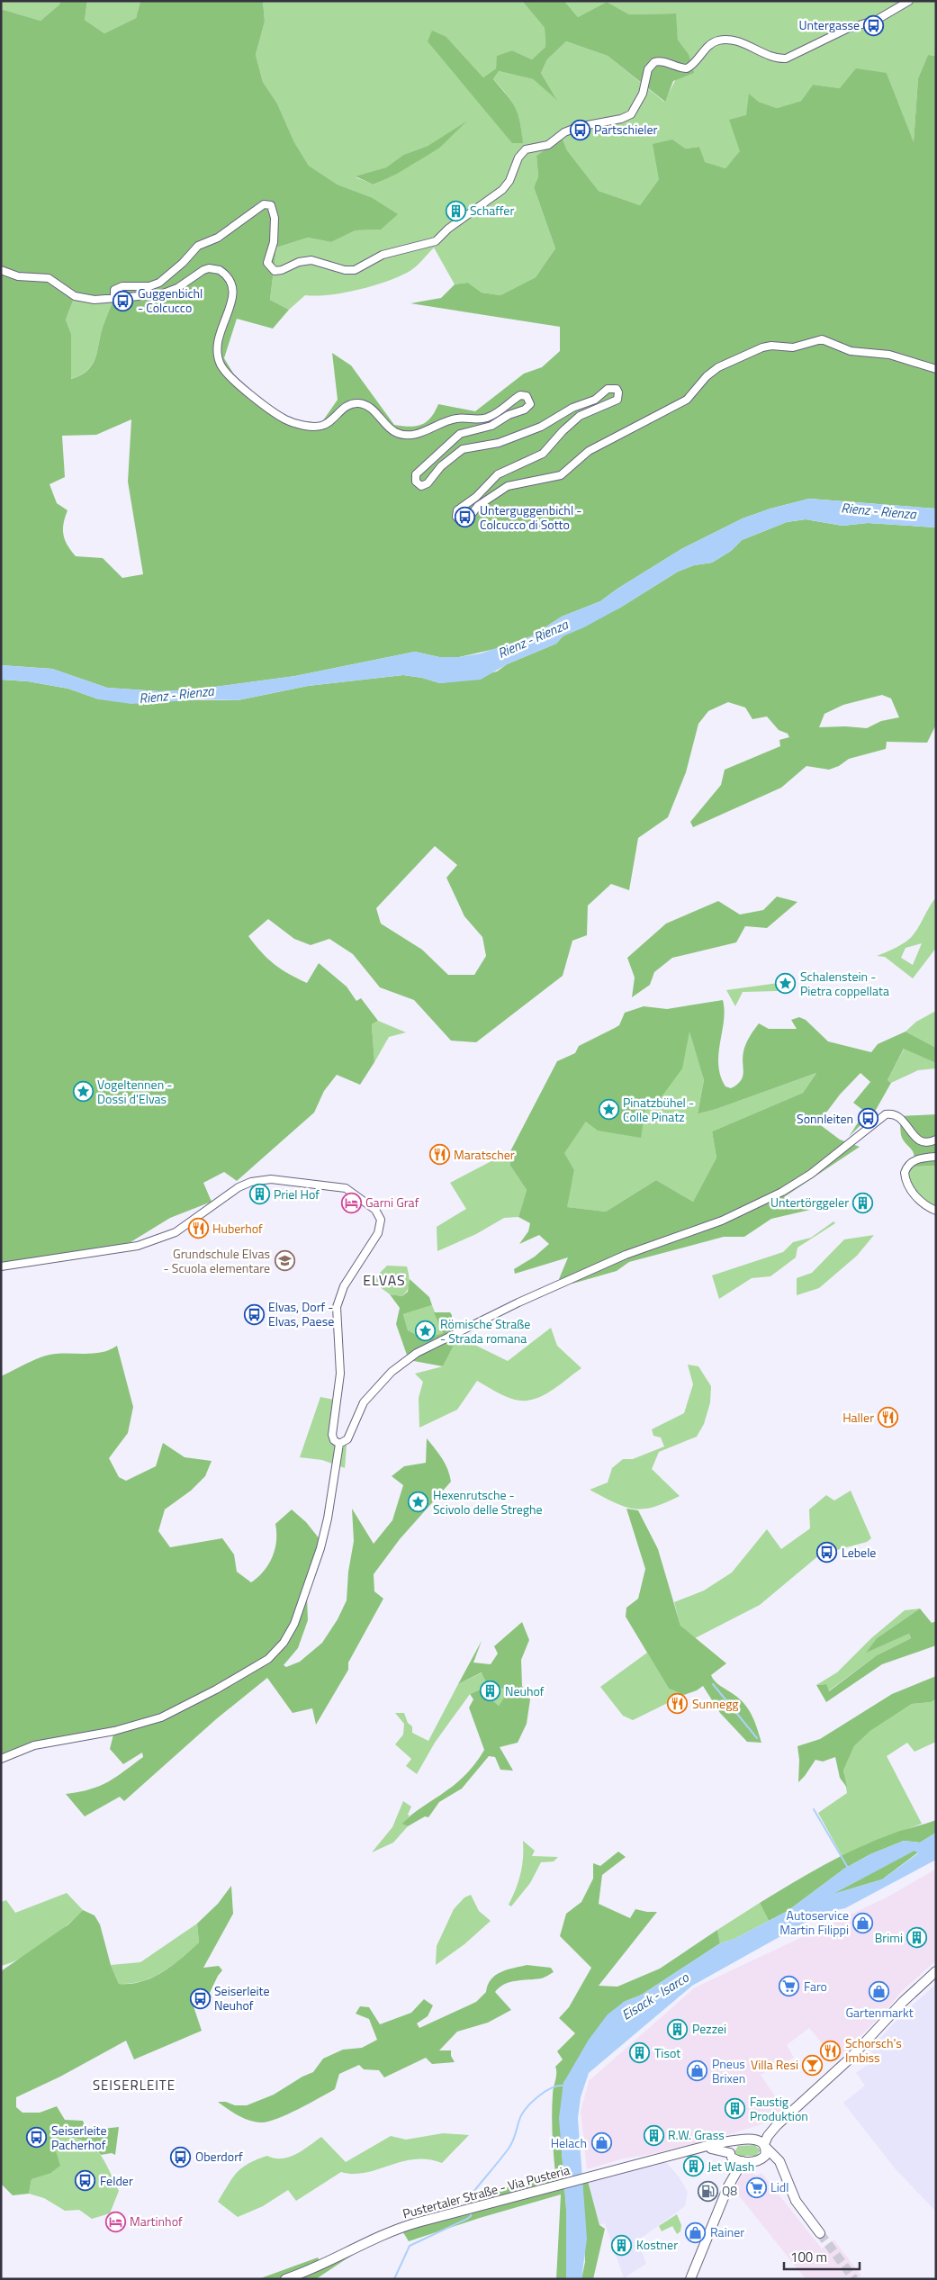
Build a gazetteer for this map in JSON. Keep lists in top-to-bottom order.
{
  "streets": {
    "main road": ["Pustertaler Straße - Via Pusteria"]
  },
  "districts": ["ELVAS", "SEISERLEITE"],
  "water": ["Rienz - Rienza", "Eisack - Isarco"],
  "places": {
    "bus stop": [
      "Untergasse",
      "Partschieler",
      "Guggenbichl - Colcucco",
      "Unterguggenbichl - Colcucco di Sotto",
      "Sonnleiten",
      "Elvas, Dorf - Elvas, Paese",
      "Lebele",
      "Seiserleite Neuhof",
      "Seiserleite Pacherhof",
      "Oberdorf",
      "Felder"
    ],
    "building": [
      "Schaffer",
      "Priel Hof",
      "Untertörggeler",
      "Neuhof",
      "Brimi",
      "Pezzei",
      "Tisot",
      "Faustig Produktion",
      "R.W. Grass",
      "Jet Wash",
      "Kostner"
    ],
    "place": [
      "Schalenstein - Pietra coppellata",
      "Vogeltennen - Dossi d'Elvas",
      "Pinatzbühel - Colle Pinatz",
      "Römische Straße - Strada romana",
      "Hexenrutsche - Scivolo delle Streghe"
    ],
    "restaurant": [
      "Maratscher",
      "Huberhof",
      "Haller",
      "Sunnegg",
      "Schorsch's Imbiss"
    ],
    "hotel": ["Garni Graf", "Martinhof"],
    "school or university": ["Grundschule Elvas - Scuola elementare"],
    "shop": [
      "Autoservice Martin Filippi",
      "Gartenmarkt",
      "Pneus Brixen",
      "Helach",
      "Rainer"
    ],
    "supermarket": ["Faro", "Lidl"],
    "bar": ["Villa Resi"],
    "fuel station": ["Q8"]
  },
  "scale_bar": "100 m"
}
